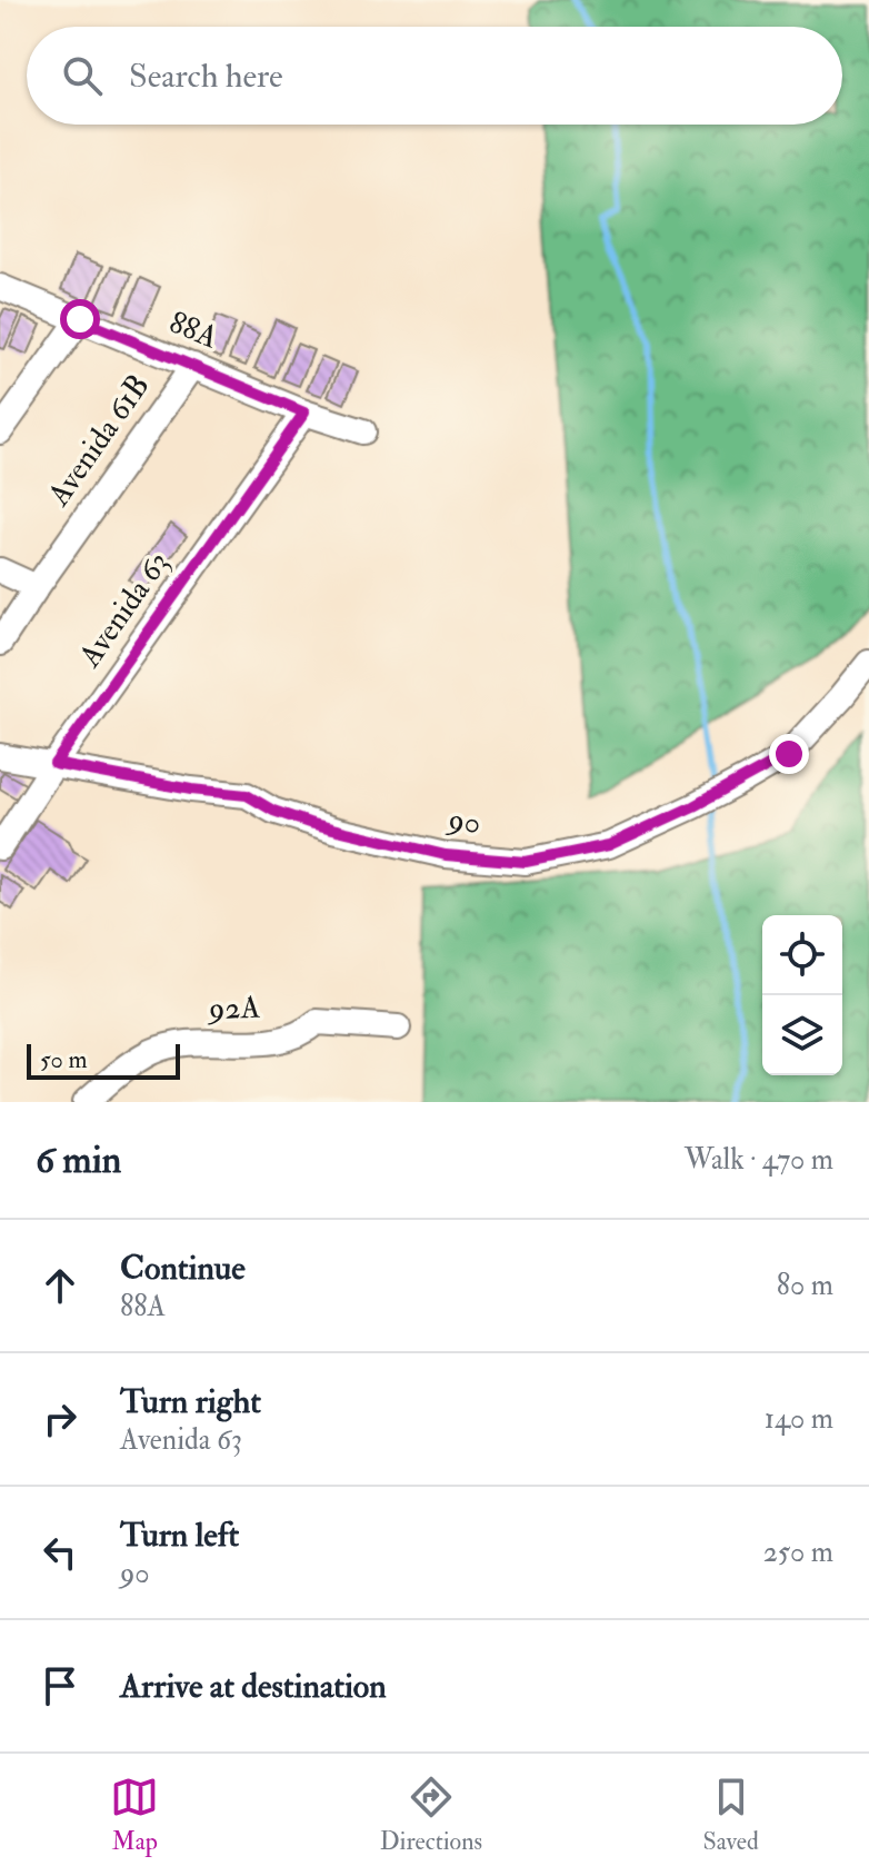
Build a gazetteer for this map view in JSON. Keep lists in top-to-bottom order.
{
  "streets": {
    "street": [
      "88A",
      "Avenida 61B",
      "Avenida 63",
      "90",
      "92A"
    ]
  },
  "crossings": [
    ["88A", "Avenida 61B"],
    ["88A", "Avenida 63"],
    ["Avenida 63", "90"]
  ],
  "scale_bar": "50 m",
  "page": {
    "search": "Search here",
    "scale": "50 m",
    "heading": ["6 min", "Walk · 470 m"],
    "list": [
      ["Continue", "88A", "80 m"],
      ["Turn right", "Avenida 63", "140 m"],
      ["Turn left", "90", "250 m"],
      "Arrive at destination"
    ],
    "nav": ["Map", "Directions", "Saved"]
  }
}
